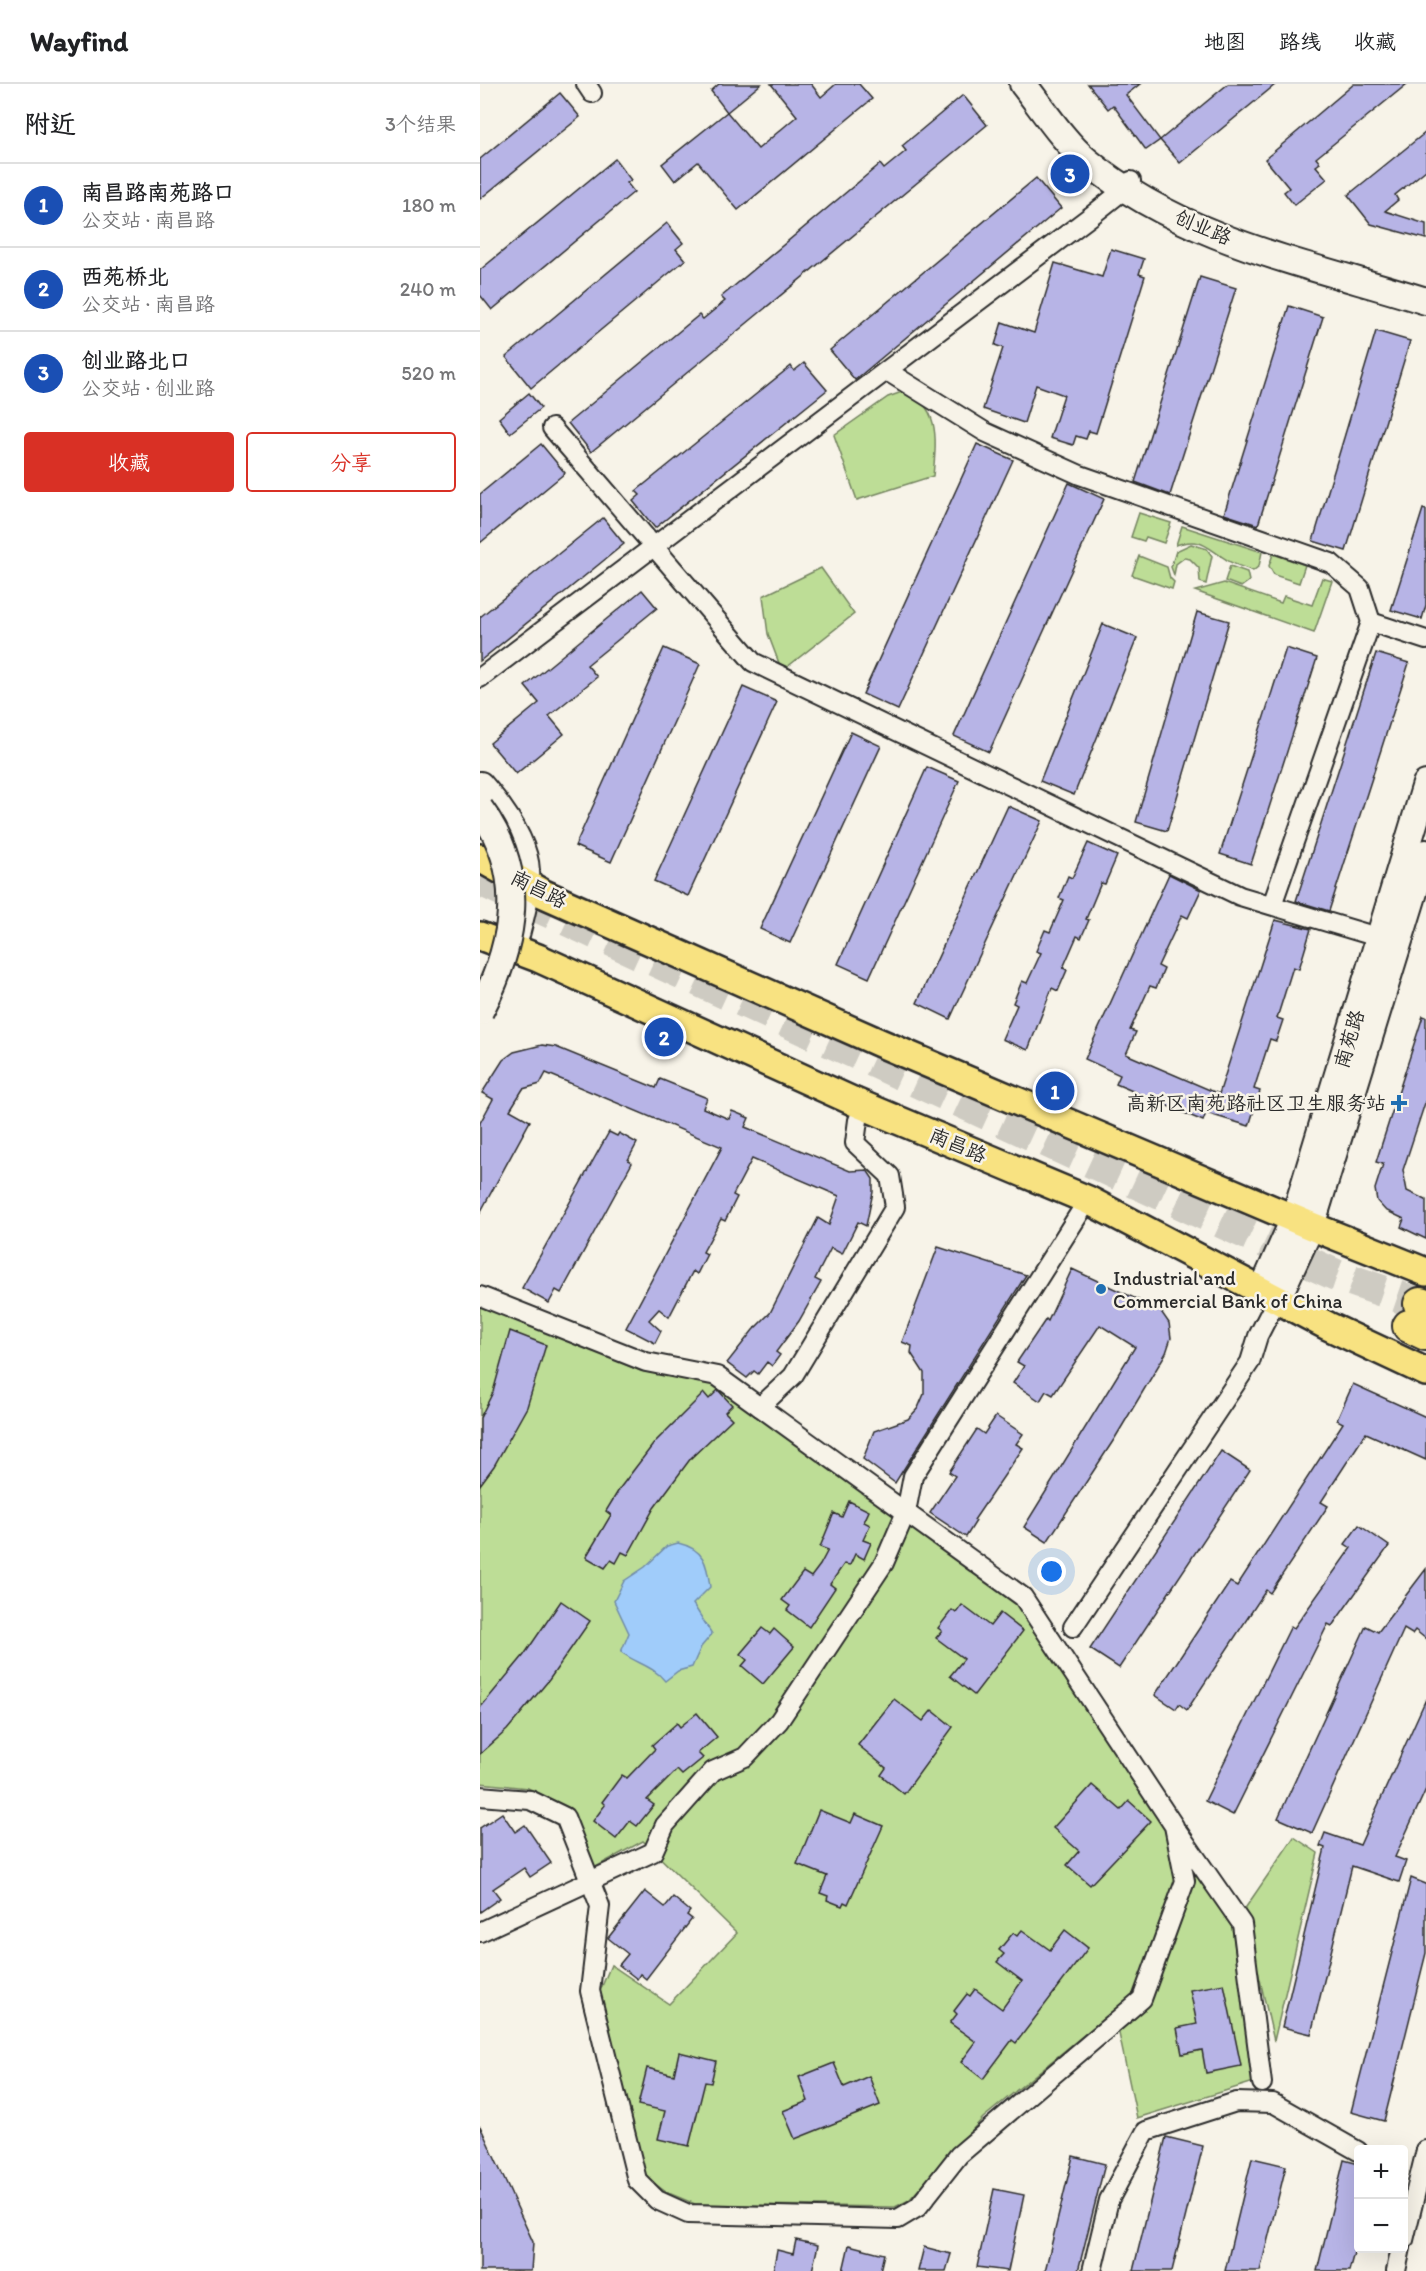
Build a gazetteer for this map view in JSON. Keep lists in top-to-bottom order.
{
  "streets": {
    "main road": ["南昌路"],
    "street": ["创业路", "南苑路"]
  },
  "crossings": [
    ["南昌路", "南苑路"]
  ],
  "places": {
    "health": ["高新区南苑路社区卫生服务站"],
    "other": ["Industrial and Commercial Bank of China"]
  },
  "page": {
    "header": "Wayfind",
    "nav": ["地图", "路线", "收藏"],
    "heading": ["附近", "3个结果"],
    "pins": ["3", "2", "1"],
    "list": [
      {
        "mark": "1",
        "name": "南昌路南苑路口",
        "note": "公交站 · 南昌路",
        "value": "180 m"
      },
      {
        "mark": "2",
        "name": "西苑桥北",
        "note": "公交站 · 南昌路",
        "value": "240 m"
      },
      {
        "mark": "3",
        "name": "创业路北口",
        "note": "公交站 · 创业路",
        "value": "520 m"
      }
    ],
    "buttons": ["收藏", "分享"],
    "map_buttons": ["+", "−"]
  }
}
